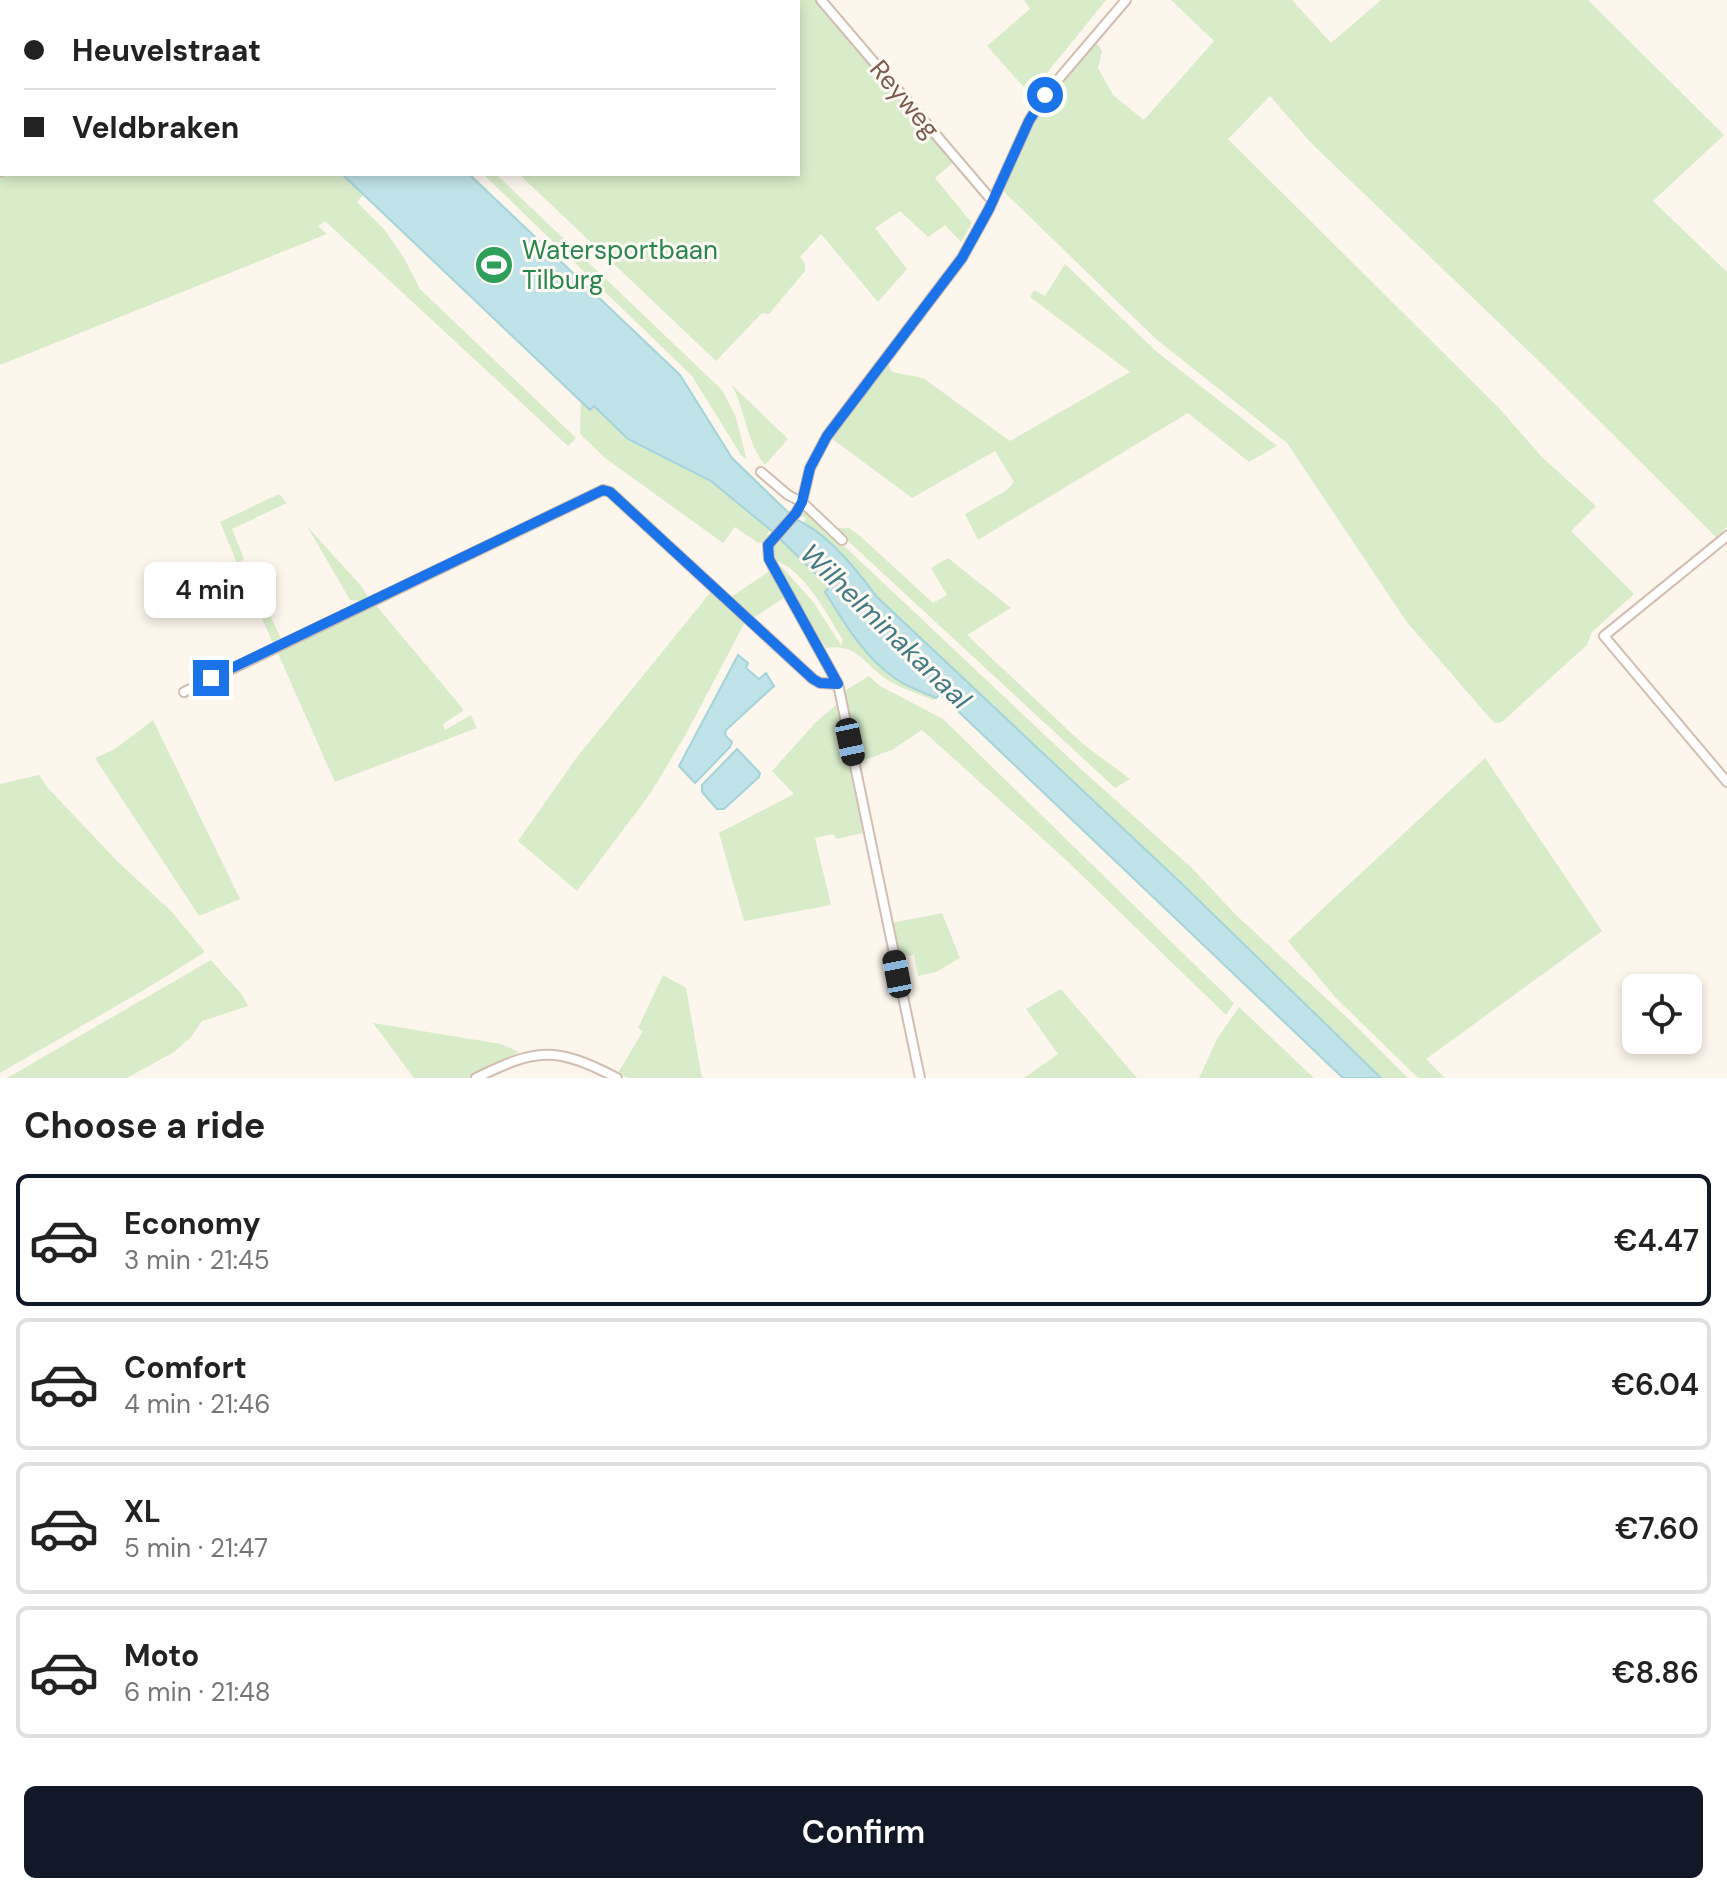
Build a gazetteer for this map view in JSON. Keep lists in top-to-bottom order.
{
  "streets": {
    "street": ["Reyweg"]
  },
  "water": ["Wilhelminakanaal"],
  "places": {
    "sports": ["Watersportbaan Tilburg"]
  },
  "page": {
    "banner": ["Heuvelstraat", "Veldbraken"],
    "bubble": "4 min",
    "heading": "Choose a ride",
    "list": [
      {
        "name": "Economy",
        "note": "3 min · 21:45",
        "value": "€4.47"
      },
      {
        "name": "Comfort",
        "note": "4 min · 21:46",
        "value": "€6.04"
      },
      {
        "name": "XL",
        "note": "5 min · 21:47",
        "value": "€7.60"
      },
      {
        "name": "Moto",
        "note": "6 min · 21:48",
        "value": "€8.86"
      }
    ],
    "buttons": "Confirm"
  }
}
